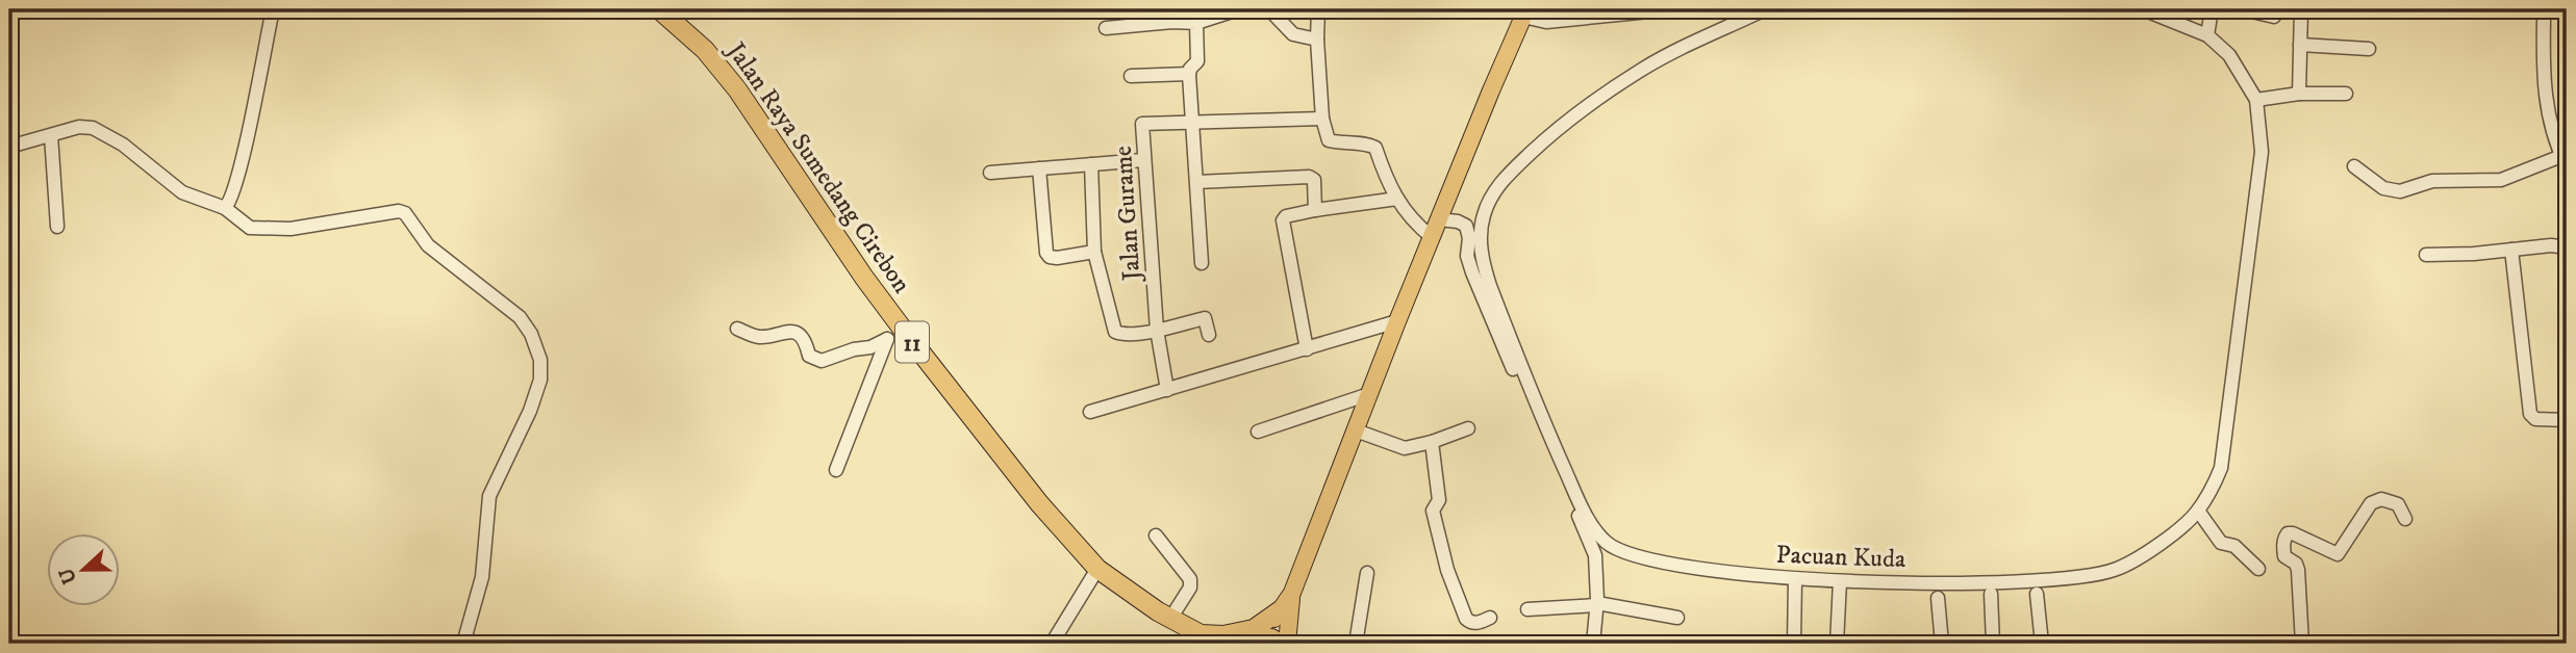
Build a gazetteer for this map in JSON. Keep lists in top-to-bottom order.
{
  "streets": {
    "highway": ["Jalan Raya Sumedang Cirebon", "11"],
    "street": ["Jalan Gurame", "Pacuan Kuda"]
  },
  "crossings": [
    ["Jalan Raya Sumedang Cirebon", "11"]
  ],
  "north": "left"
}
